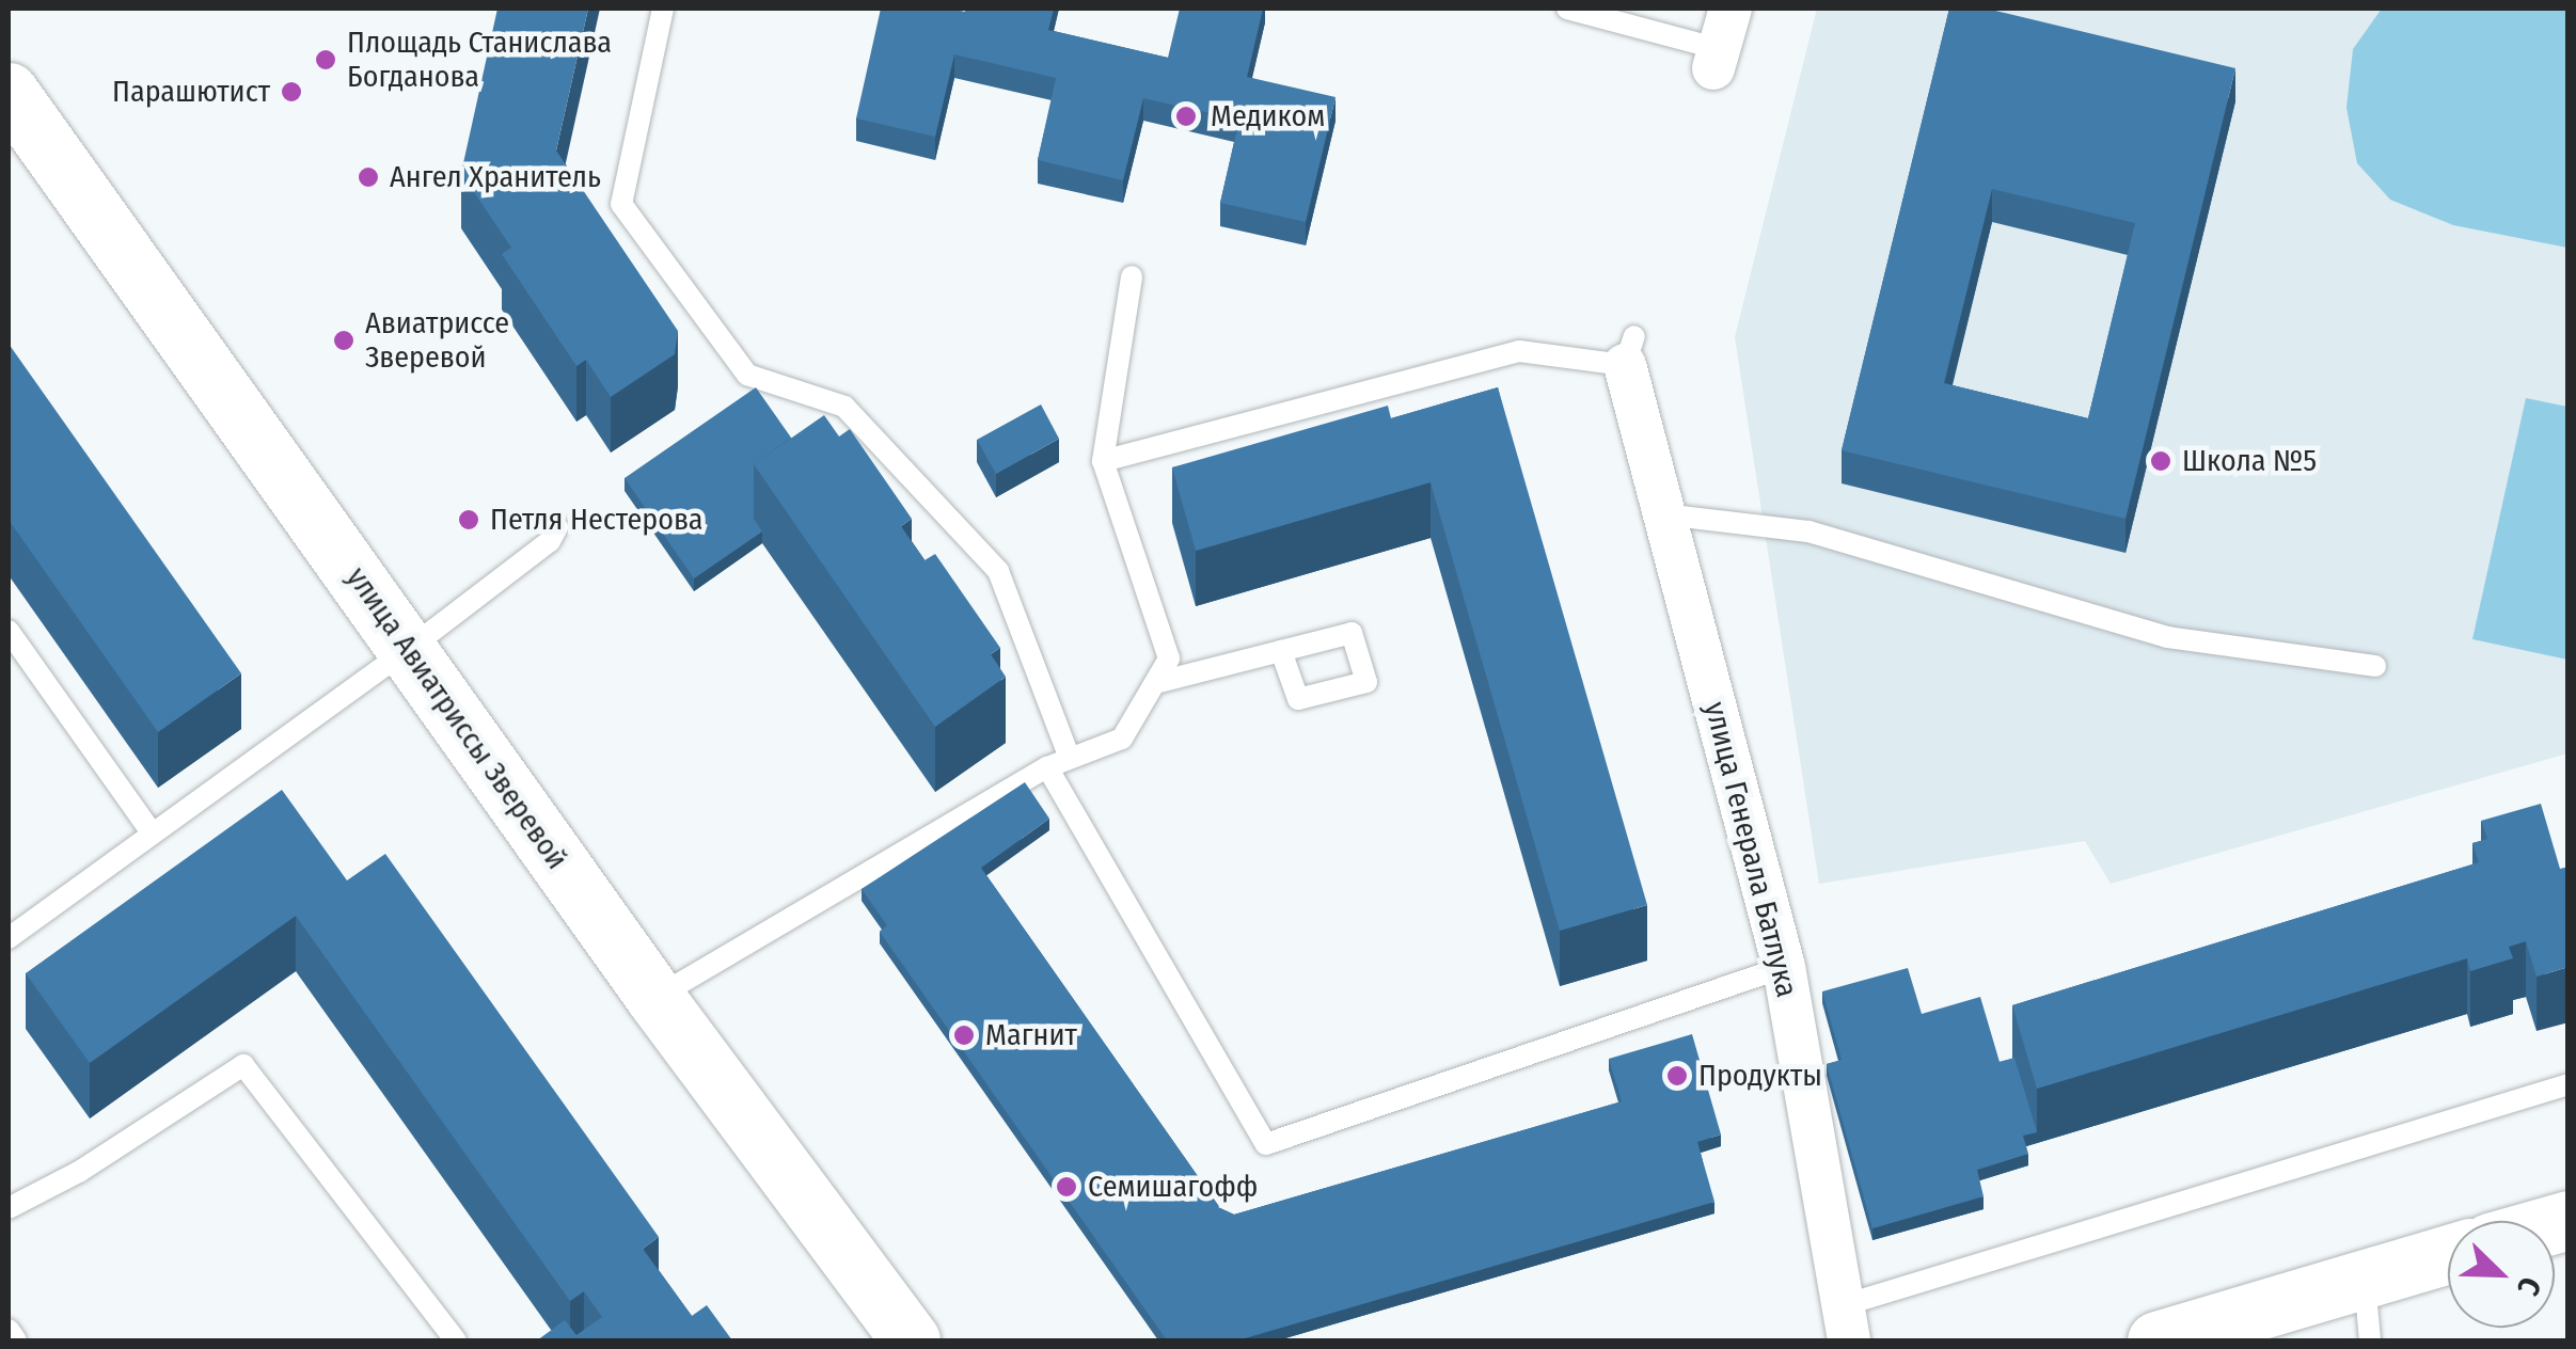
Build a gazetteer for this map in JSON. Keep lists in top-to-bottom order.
{
  "streets": {
    "street": ["улица Авиатриссы Зверевой", "улица Генерала Батлука"]
  },
  "places": [
    "Площадь Станислава Богданова",
    "Парашютист",
    "Медиком",
    "Ангел Хранитель",
    "Авиатриссе Зверевой",
    "Школа №5",
    "Петля Нестерова",
    "Магнит",
    "Продукты",
    "Семишагофф"
  ],
  "north": "bottom right"
}
